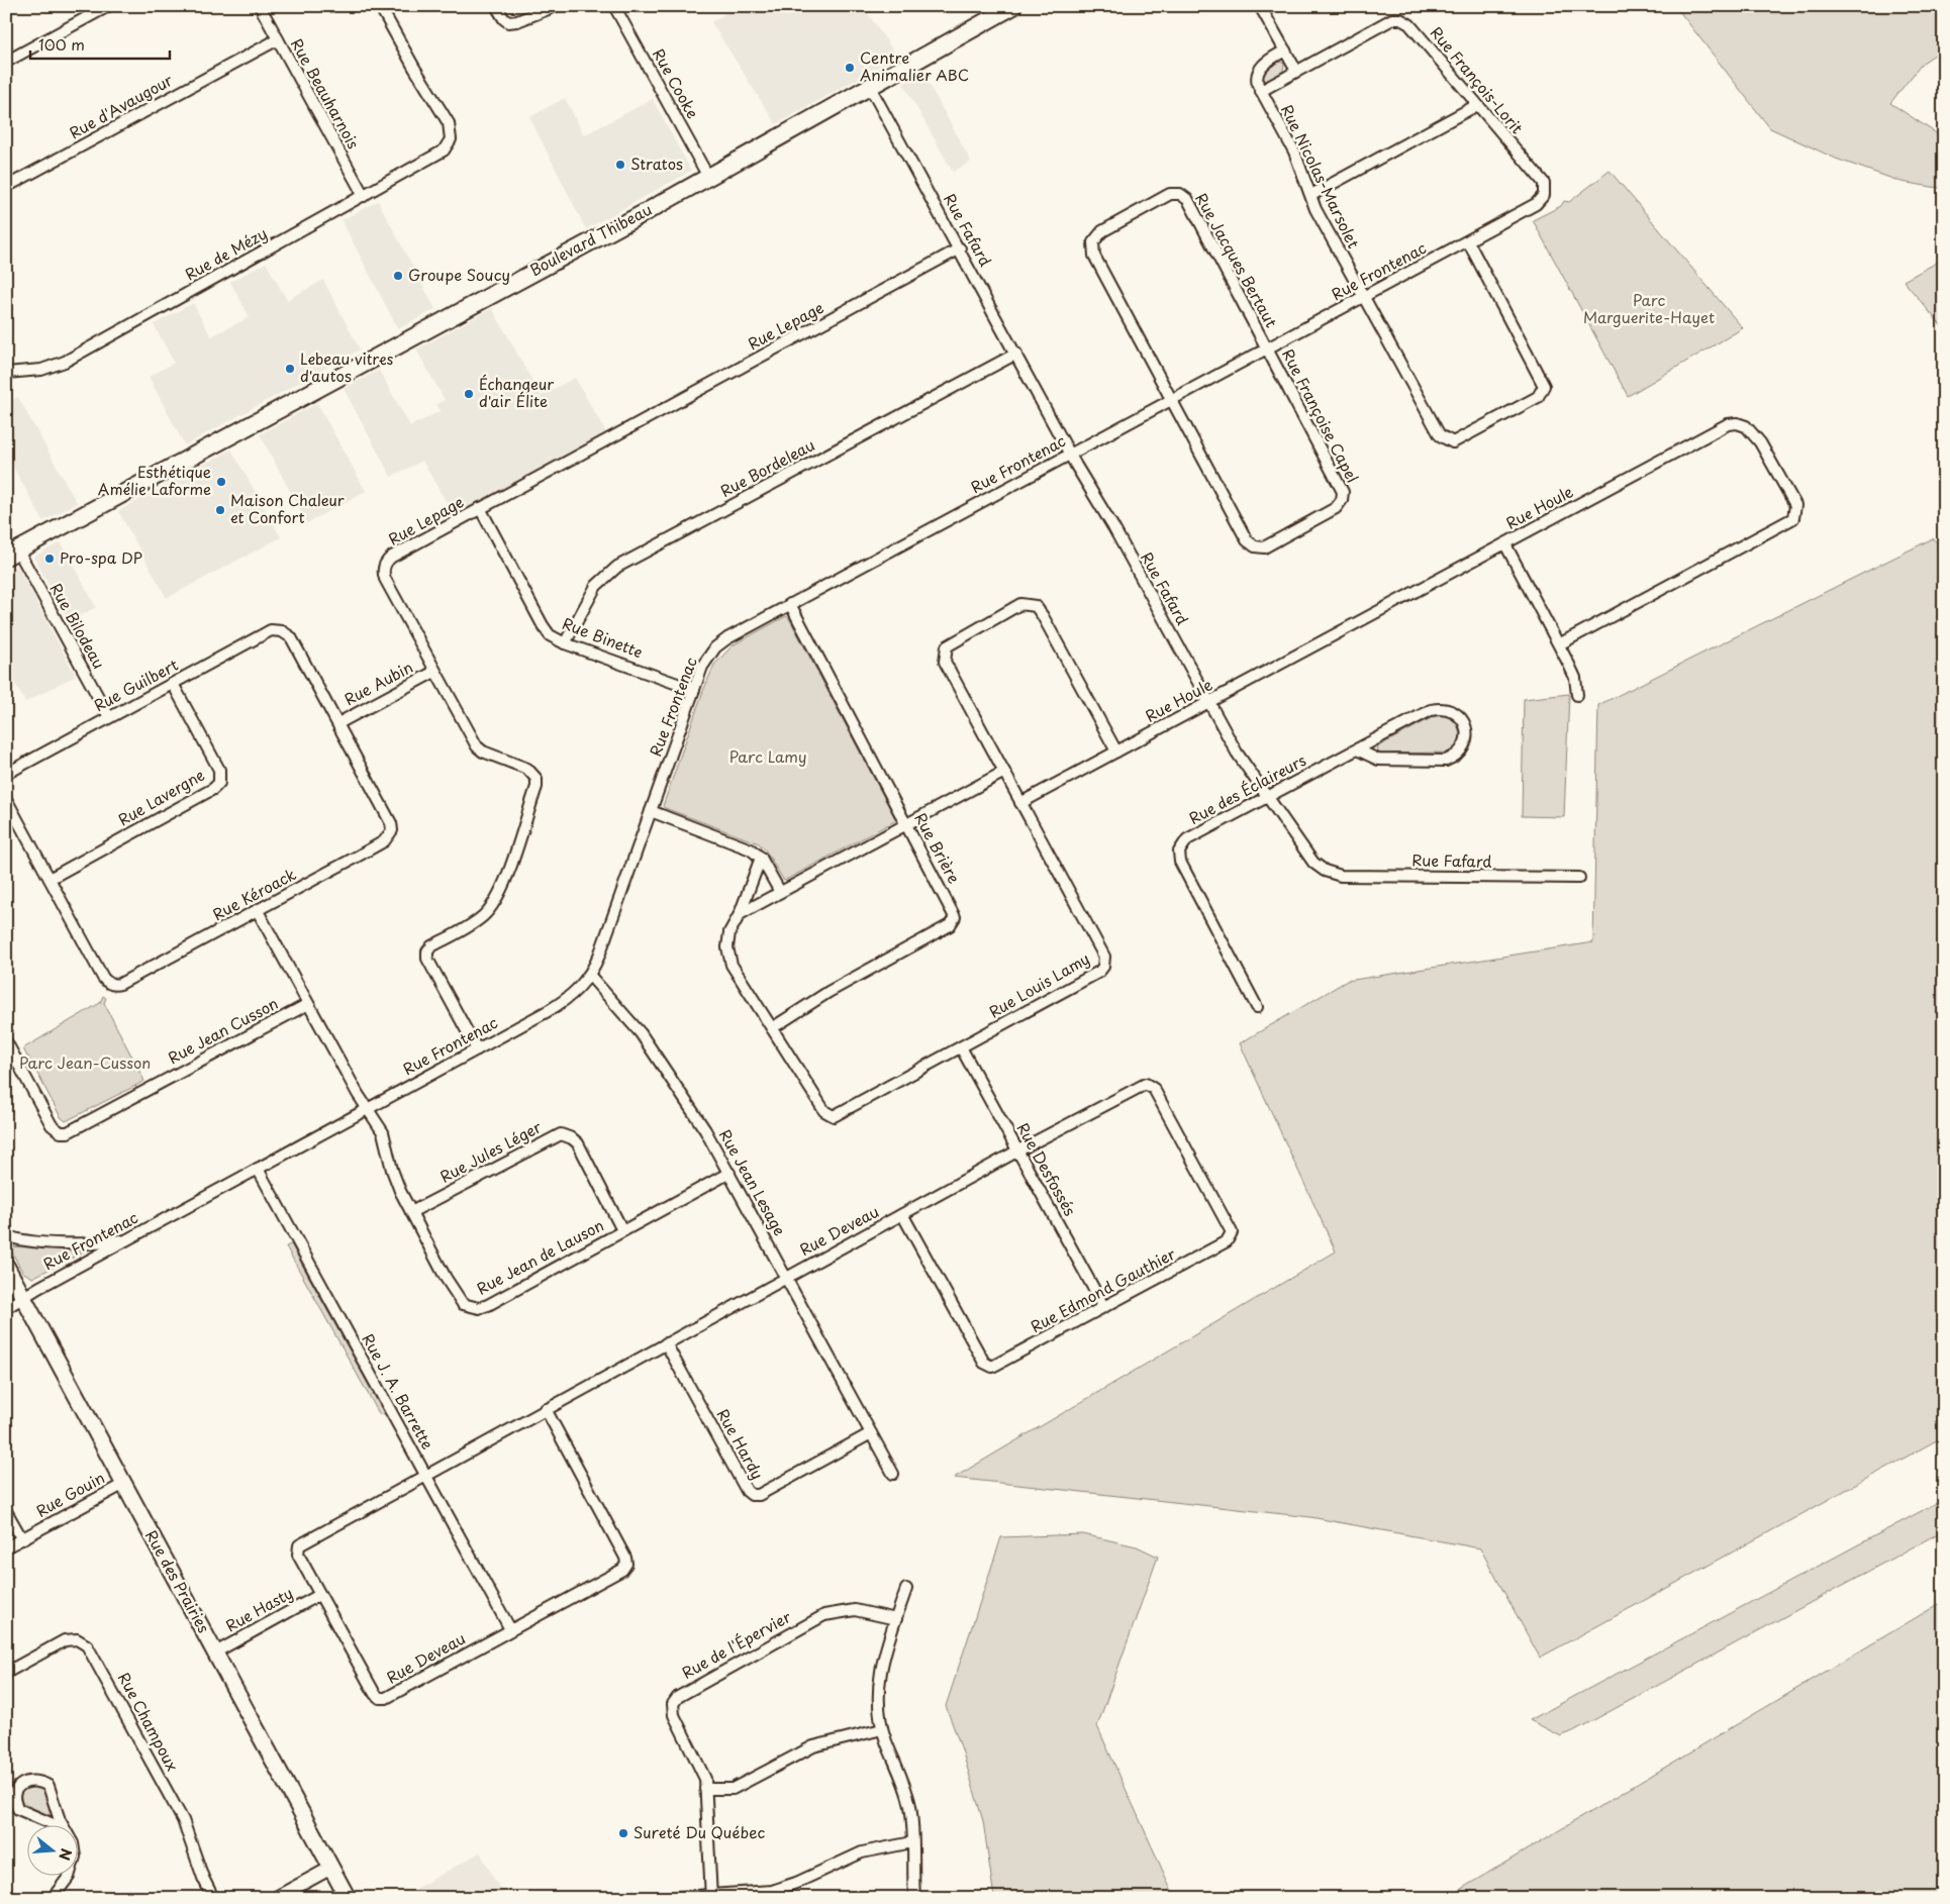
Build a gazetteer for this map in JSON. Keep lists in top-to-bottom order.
{
  "streets": {
    "main road": ["Boulevard Thibeau", "Rue des Prairies"],
    "street": [
      "Rue François-Lorit",
      "Rue Cooke",
      "Rue Beauharnois",
      "Rue d'Avaugour",
      "Rue Nicolas-Marsolet",
      "Rue Fafard",
      "Rue de Mézy",
      "Rue Jacques Bertaut",
      "Rue Frontenac",
      "Rue Lepage",
      "Rue Françoise Capel",
      "Rue Bordeleau",
      "Rue Houle",
      "Rue Bilodeau",
      "Rue Binette",
      "Rue Aubin",
      "Rue Guilbert",
      "Rue des Éclaireurs",
      "Rue Lavergne",
      "Rue Brière",
      "Rue Kéroack",
      "Rue Louis Lamy",
      "Rue Jean Cusson",
      "Rue Jules Léger",
      "Rue Desfossés",
      "Rue Jean Lesage",
      "Rue Deveau",
      "Rue Jean de Lauson",
      "Rue Edmond Gauthier",
      "Rue J. A. Barrette",
      "Rue Hardy",
      "Rue Gouin",
      "Rue Hasty",
      "Rue de l'Épervier",
      "Rue Champoux"
    ]
  },
  "crossings": [
    ["Rue François-Lorit", "Rue Nicolas-Marsolet"],
    ["Rue François-Lorit", "Rue Frontenac"],
    ["Rue Cooke", "Boulevard Thibeau"],
    ["Rue Beauharnois", "Rue d'Avaugour"],
    ["Rue Beauharnois", "Rue de Mézy"],
    ["Rue Nicolas-Marsolet", "Rue Frontenac"],
    ["Rue Fafard", "Boulevard Thibeau"],
    ["Rue Fafard", "Rue Frontenac"],
    ["Rue Fafard", "Rue Lepage"],
    ["Rue Fafard", "Rue Bordeleau"],
    ["Rue Fafard", "Rue Houle"],
    ["Rue Fafard", "Rue des Éclaireurs"],
    ["Boulevard Thibeau", "Rue Bilodeau"],
    ["Rue Jacques Bertaut", "Rue Frontenac"],
    ["Rue Jacques Bertaut", "Rue Françoise Capel"],
    ["Rue Frontenac", "Rue Lepage"],
    ["Rue Frontenac", "Rue Françoise Capel"],
    ["Rue Frontenac", "Rue Binette"],
    ["Rue Frontenac", "Rue Brière"],
    ["Rue Frontenac", "Rue Jean Lesage"],
    ["Rue Frontenac", "Rue Jean de Lauson"],
    ["Rue Frontenac", "Rue J. A. Barrette"],
    ["Rue Frontenac", "Rue des Prairies"],
    ["Rue Lepage", "Rue Binette"],
    ["Rue Lepage", "Rue Aubin"],
    ["Rue Bordeleau", "Rue Binette"],
    ["Rue Houle", "Rue Louis Lamy"],
    ["Rue Bilodeau", "Rue Guilbert"],
    ["Rue Aubin", "Rue Kéroack"],
    ["Rue Guilbert", "Rue Lavergne"],
    ["Rue Guilbert", "Rue Kéroack"],
    ["Rue Lavergne", "Rue Kéroack"],
    ["Rue Brière", "Rue Louis Lamy"],
    ["Rue Kéroack", "Rue Jean de Lauson"],
    ["Rue Louis Lamy", "Rue Desfossés"],
    ["Rue Jean Cusson", "Rue Jean de Lauson"],
    ["Rue Jules Léger", "Rue Jean de Lauson"],
    ["Rue Desfossés", "Rue Deveau"],
    ["Rue Desfossés", "Rue Edmond Gauthier"],
    ["Rue Jean Lesage", "Rue Deveau"],
    ["Rue Jean Lesage", "Rue Jean de Lauson"],
    ["Rue Jean Lesage", "Rue Hardy"],
    ["Rue Deveau", "Rue Edmond Gauthier"],
    ["Rue Deveau", "Rue J. A. Barrette"],
    ["Rue Deveau", "Rue Hardy"],
    ["Rue Deveau", "Rue Hasty"],
    ["Rue Gouin", "Rue des Prairies"],
    ["Rue des Prairies", "Rue Hasty"]
  ],
  "parks": ["Parc Marguerite-Hayet", "Parc Lamy", "Parc Jean-Cusson"],
  "places": [
    "Centre Animalier ABC",
    "Stratos",
    "Groupe Soucy",
    "Lebeau vitres d'autos",
    "Échangeur d'air Élite",
    "Esthétique Amélie Laforme",
    "Maison Chaleur et Confort",
    "Pro-spa DP",
    "Sureté Du Québec"
  ],
  "scale_bar": "100 m",
  "north": "right"
}
